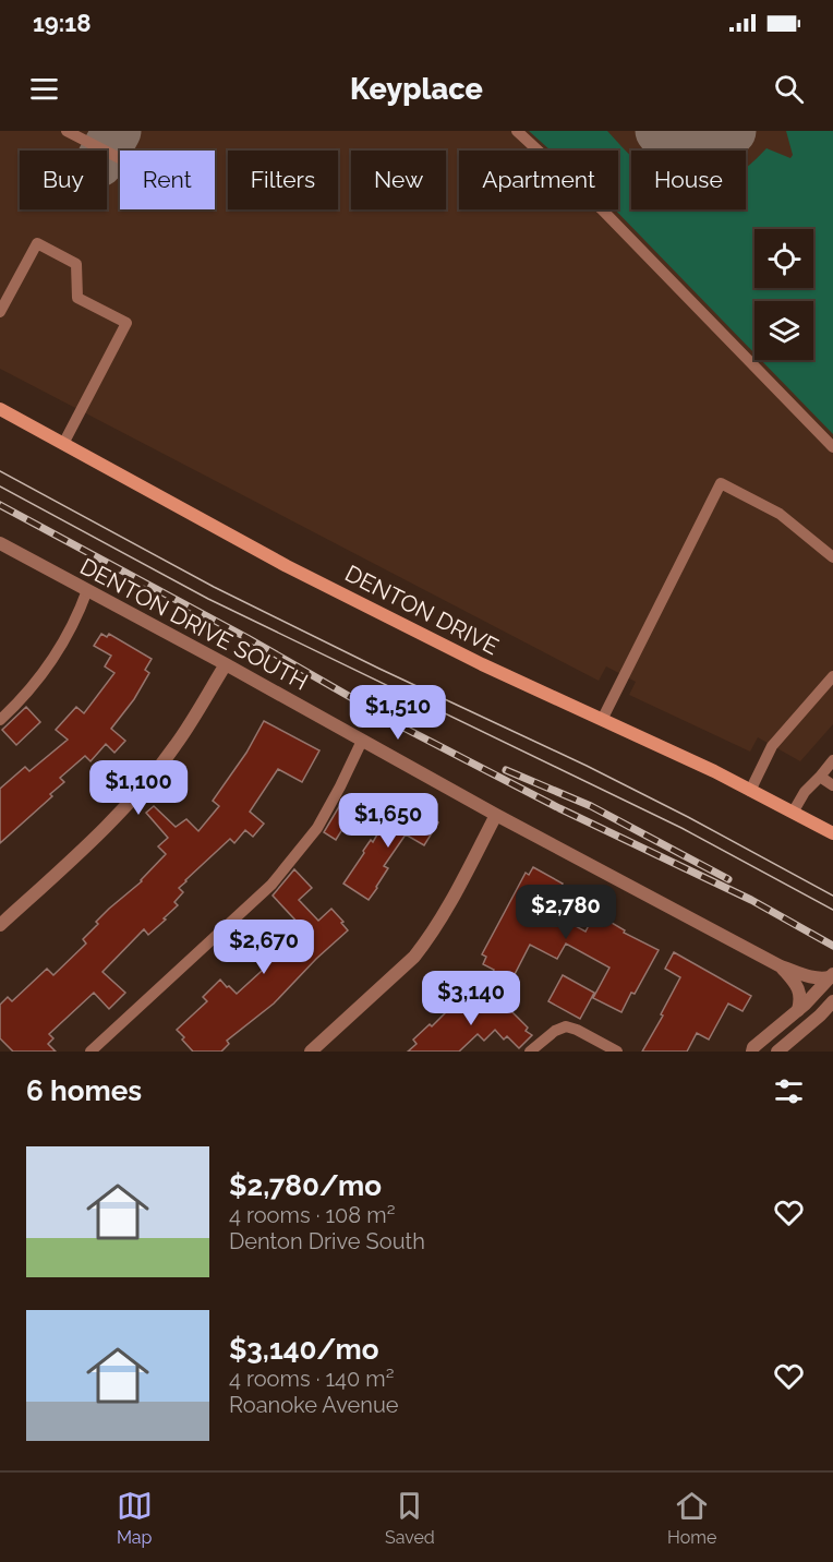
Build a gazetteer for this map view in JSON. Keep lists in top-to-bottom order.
{
  "streets": {
    "main road": ["DENTON DRIVE"],
    "street": ["DENTON DRIVE SOUTH"]
  },
  "page": {
    "status": "19:18",
    "header": "Keyplace",
    "chip": [
      "Buy",
      "Rent",
      "Filters",
      "New",
      "Apartment",
      "House"
    ],
    "price": [
      "$1,510",
      "$1,100",
      "$1,650",
      "$2,780",
      "$2,670",
      "$3,140"
    ],
    "heading": "6 homes",
    "list": [
      {
        "name": "$2,780/mo",
        "note": "4 rooms · 108 m² · Denton Drive South"
      },
      {
        "name": "$3,140/mo",
        "note": "4 rooms · 140 m² · Roanoke Avenue"
      }
    ],
    "tabs": ["Map", "Saved", "Home"]
  }
}
